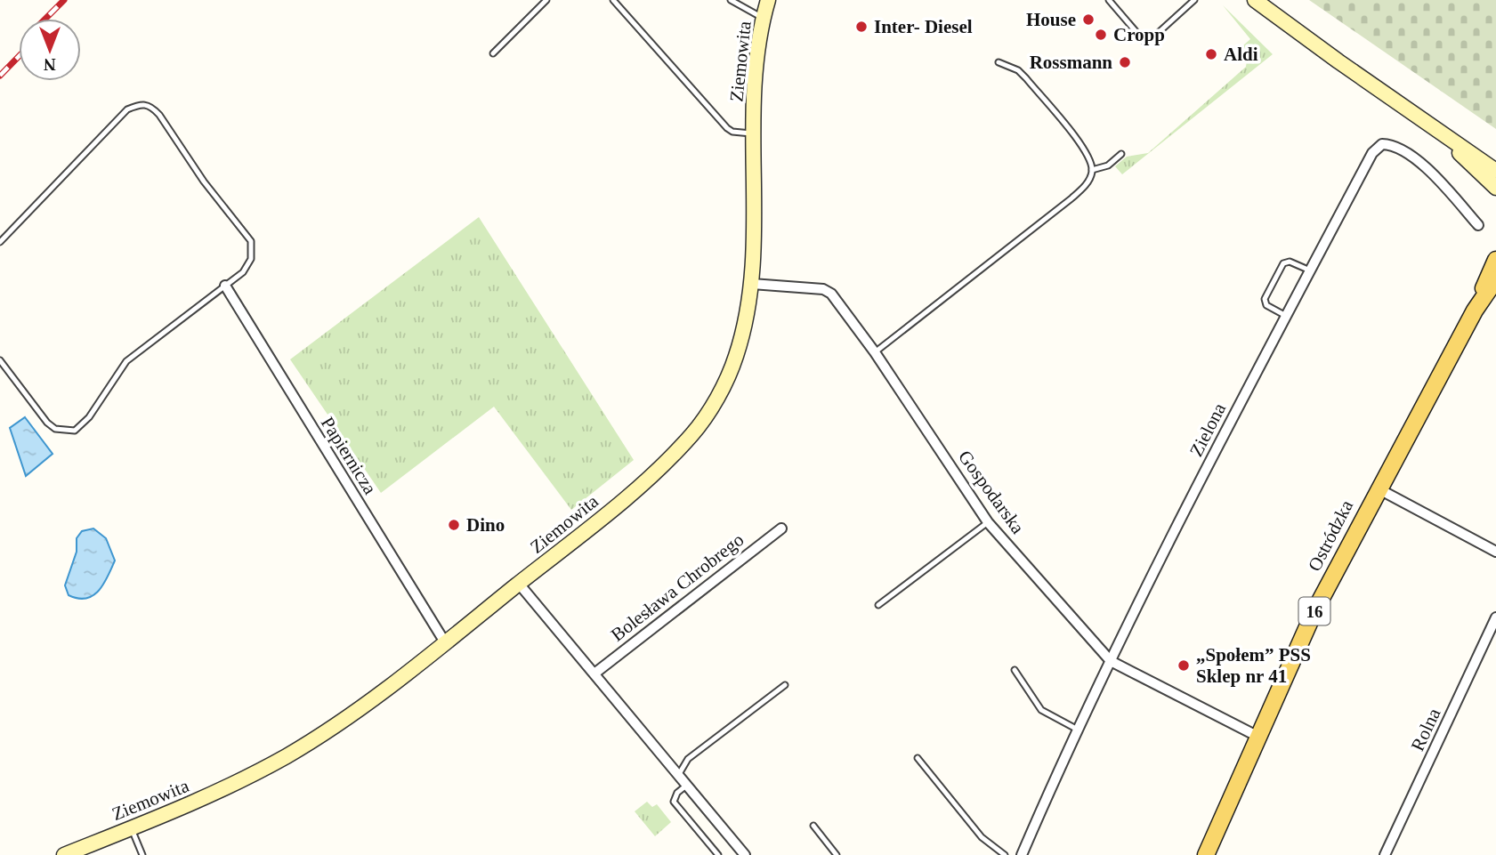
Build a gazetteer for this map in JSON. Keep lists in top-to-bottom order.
{
  "streets": {
    "main road": ["Ostródzka", "16"],
    "street": [
      "Ziemowita",
      "Zielona",
      "Papiernicza",
      "Gospodarska",
      "Bolesława Chrobrego",
      "Rolna"
    ]
  },
  "crossings": [
    ["Ziemowita", "Papiernicza"],
    ["Ziemowita", "Gospodarska"],
    ["Zielona", "Gospodarska"],
    ["Gospodarska", "Ostródzka"]
  ],
  "places": [
    "House",
    "Inter- Diesel",
    "Cropp",
    "Aldi",
    "Rossmann",
    "Dino",
    "„Społem” PSS Sklep nr 41"
  ],
  "north": "bottom"
}
